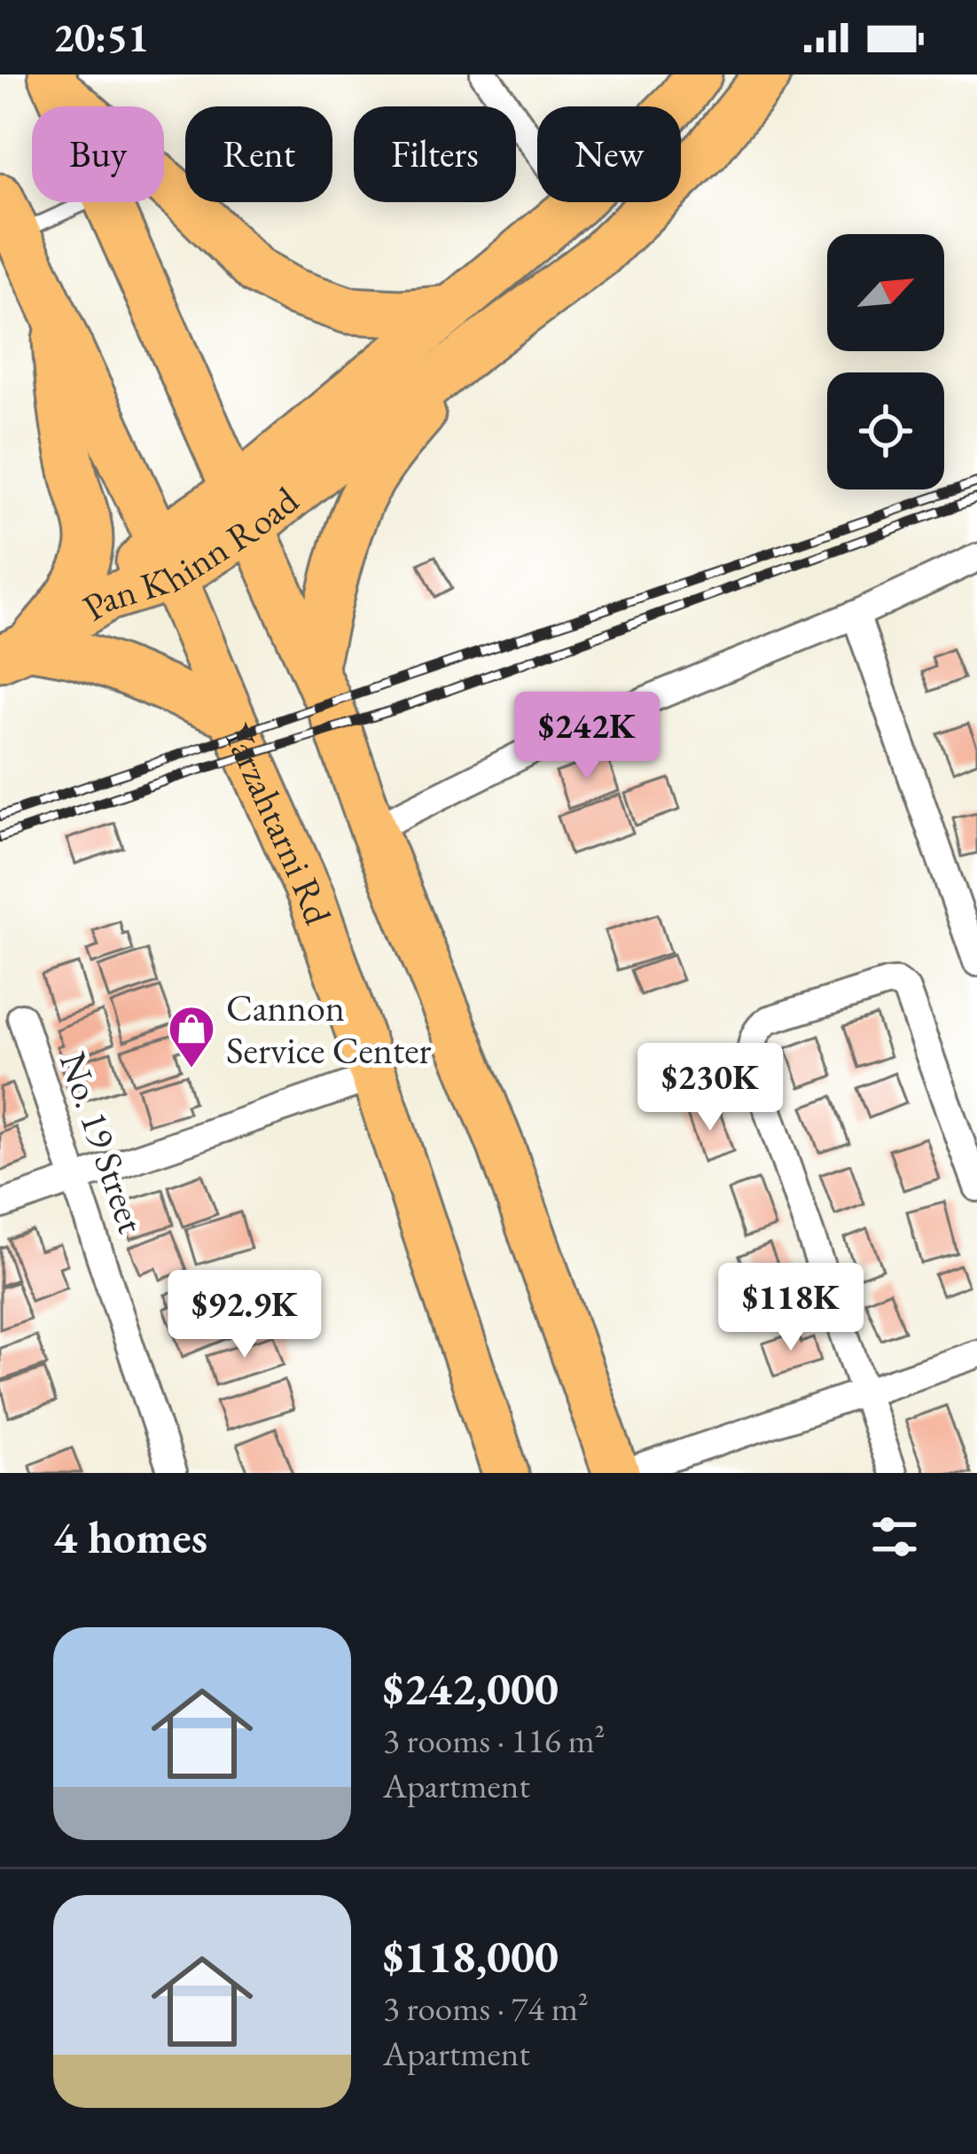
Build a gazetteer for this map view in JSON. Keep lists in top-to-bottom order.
{
  "streets": {
    "main road": ["Pan Khinn Road", "Yarzahtarni Rd"],
    "street": ["No. 19 Street"]
  },
  "crossings": [
    ["Pan Khinn Road", "Yarzahtarni Rd"]
  ],
  "places": {
    "shop": ["Cannon Service Center"]
  },
  "north": "top right",
  "page": {
    "status": "20:51",
    "chip": [
      "Buy",
      "Rent",
      "Filters",
      "New"
    ],
    "price": [
      "$242K",
      "$230K",
      "$118K",
      "$92.9K"
    ],
    "heading": "4 homes",
    "list": [
      {
        "name": "$242,000",
        "note": "3 rooms · 116 m² · Apartment"
      },
      {
        "name": "$118,000",
        "note": "3 rooms · 74 m² · Apartment"
      }
    ]
  }
}
